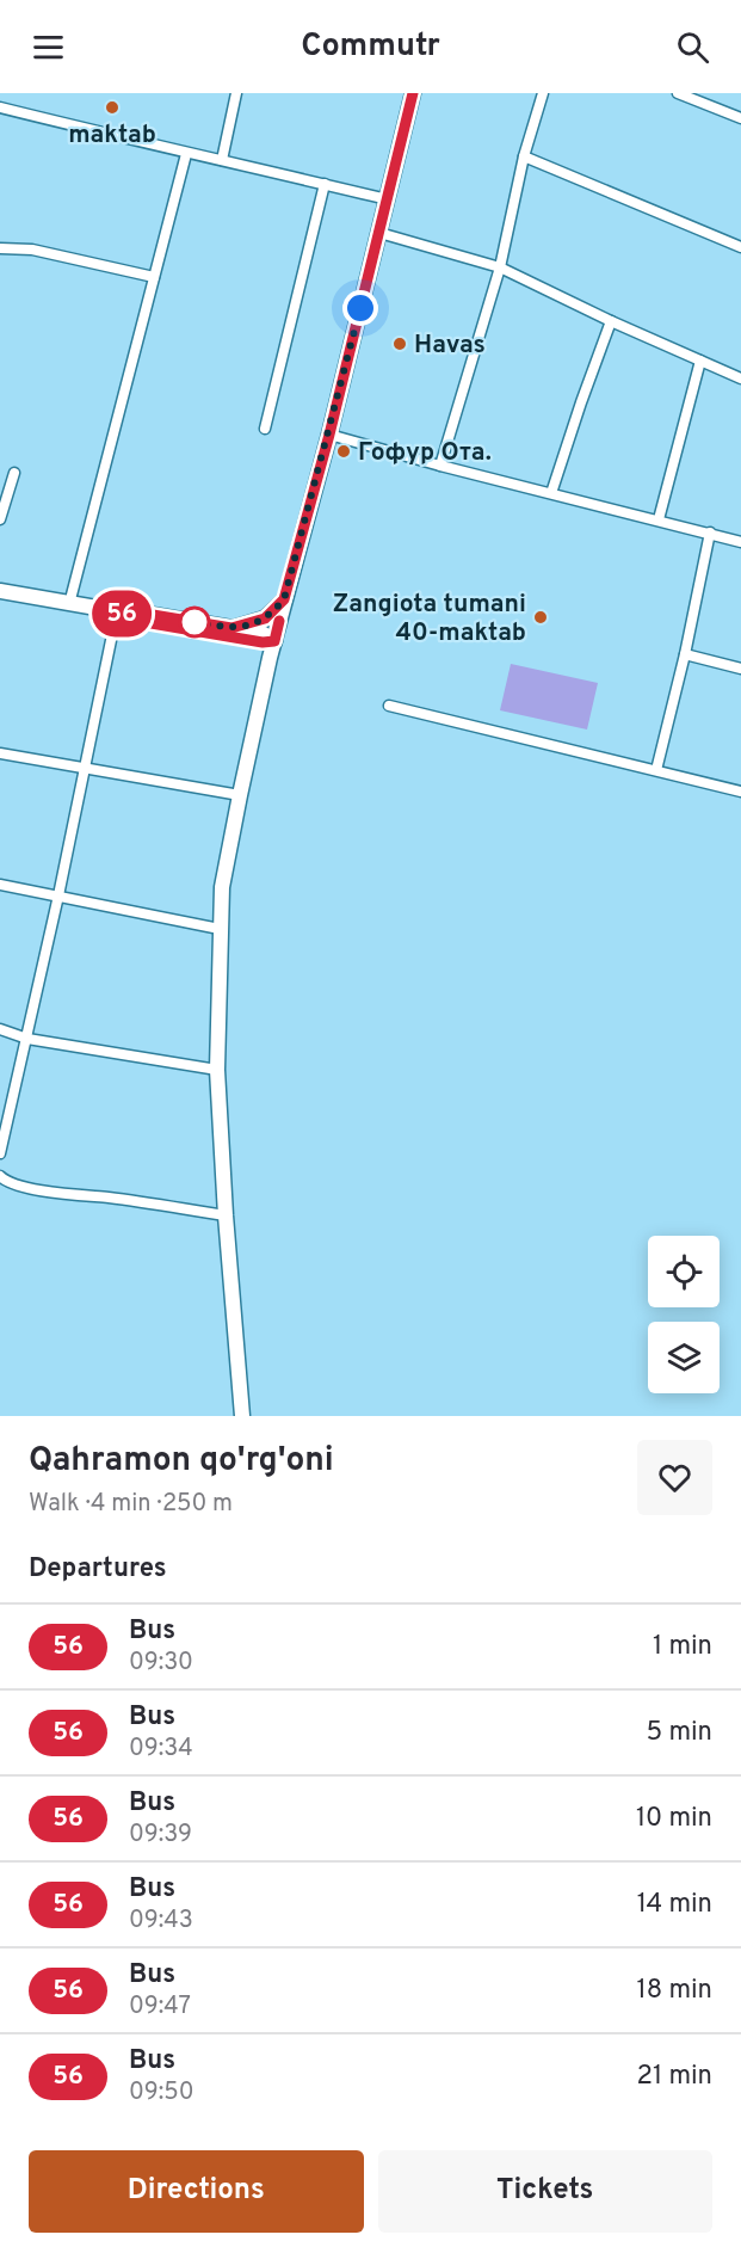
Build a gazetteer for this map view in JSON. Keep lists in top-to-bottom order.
{
  "places": [
    "maktab",
    "Havas",
    "Гофур Ота.",
    "Zangiota tumani 40-maktab"
  ],
  "lines": ["bus line 56"],
  "page": {
    "header": "Commutr",
    "on_map": "56",
    "heading": [
      ["Qahramon qo'rg'oni", "Walk · 4 min · 250 m"],
      "Departures"
    ],
    "list": [
      {
        "mark": "56",
        "name": "Bus",
        "note": "09:30",
        "value": "1 min"
      },
      {
        "mark": "56",
        "name": "Bus",
        "note": "09:34",
        "value": "5 min"
      },
      {
        "mark": "56",
        "name": "Bus",
        "note": "09:39",
        "value": "10 min"
      },
      {
        "mark": "56",
        "name": "Bus",
        "note": "09:43",
        "value": "14 min"
      },
      {
        "mark": "56",
        "name": "Bus",
        "note": "09:47",
        "value": "18 min"
      },
      {
        "mark": "56",
        "name": "Bus",
        "note": "09:50",
        "value": "21 min"
      }
    ],
    "buttons": ["Directions", "Tickets"]
  }
}
